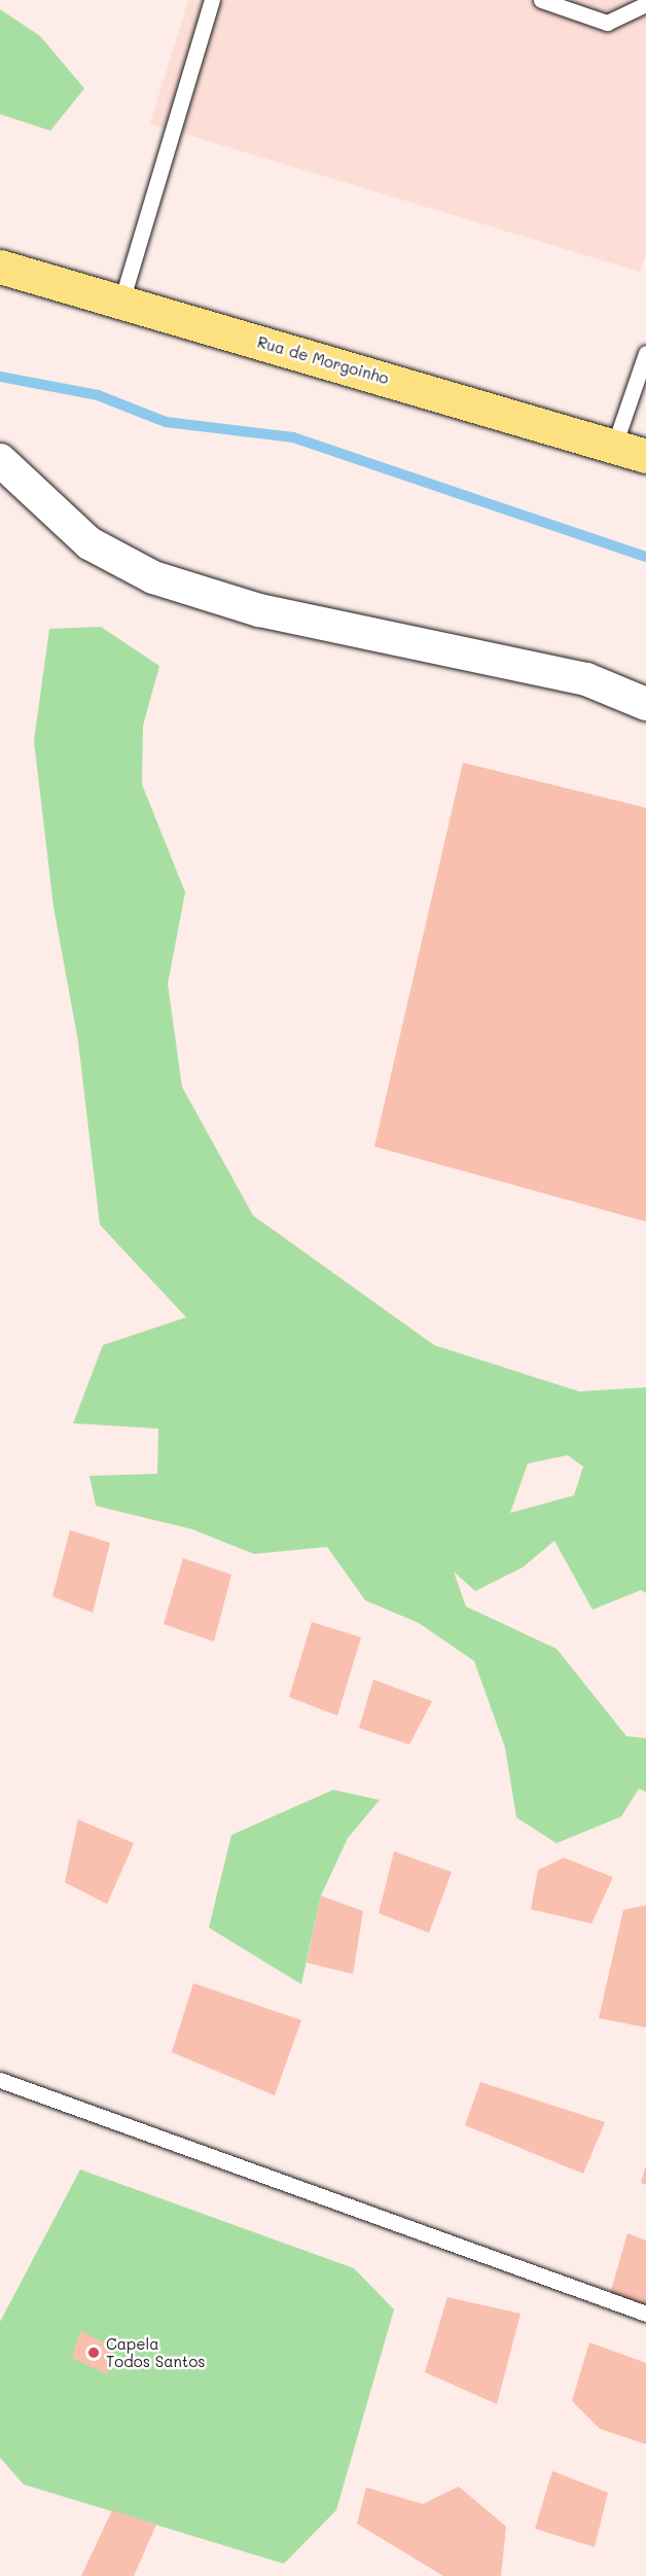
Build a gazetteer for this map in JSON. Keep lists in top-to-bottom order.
{
  "streets": {
    "main road": ["Rua de Morgoinho"]
  },
  "places": ["Capela Todos Santos"]
}
